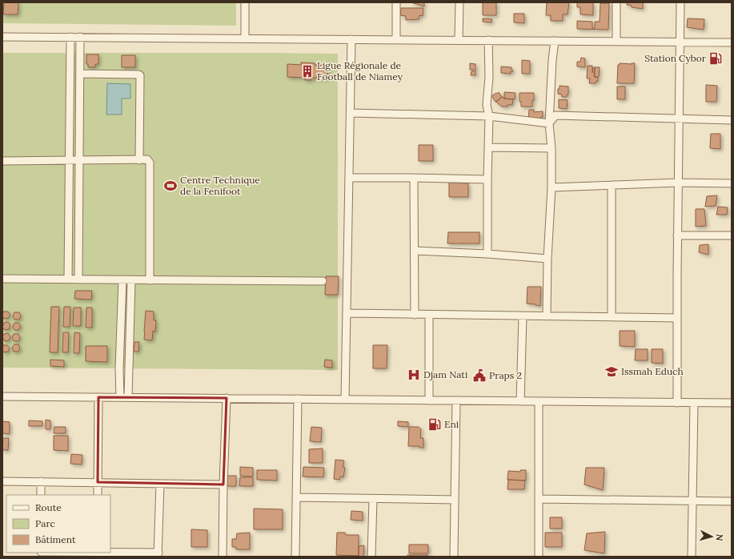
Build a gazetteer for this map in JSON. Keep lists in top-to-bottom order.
{
  "places": {
    "fuel station": ["Station Cybor", "Eni"],
    "building": ["Ligue Régionale de Football de Niamey"],
    "sports": ["Centre Technique de la Fenifoot"],
    "school or university": ["Issmah Educh"],
    "hospital": ["Djam Nati"],
    "public building": ["Praps 2"]
  },
  "legend": ["Route", "Parc", "Bâtiment"],
  "north": "right"
}
